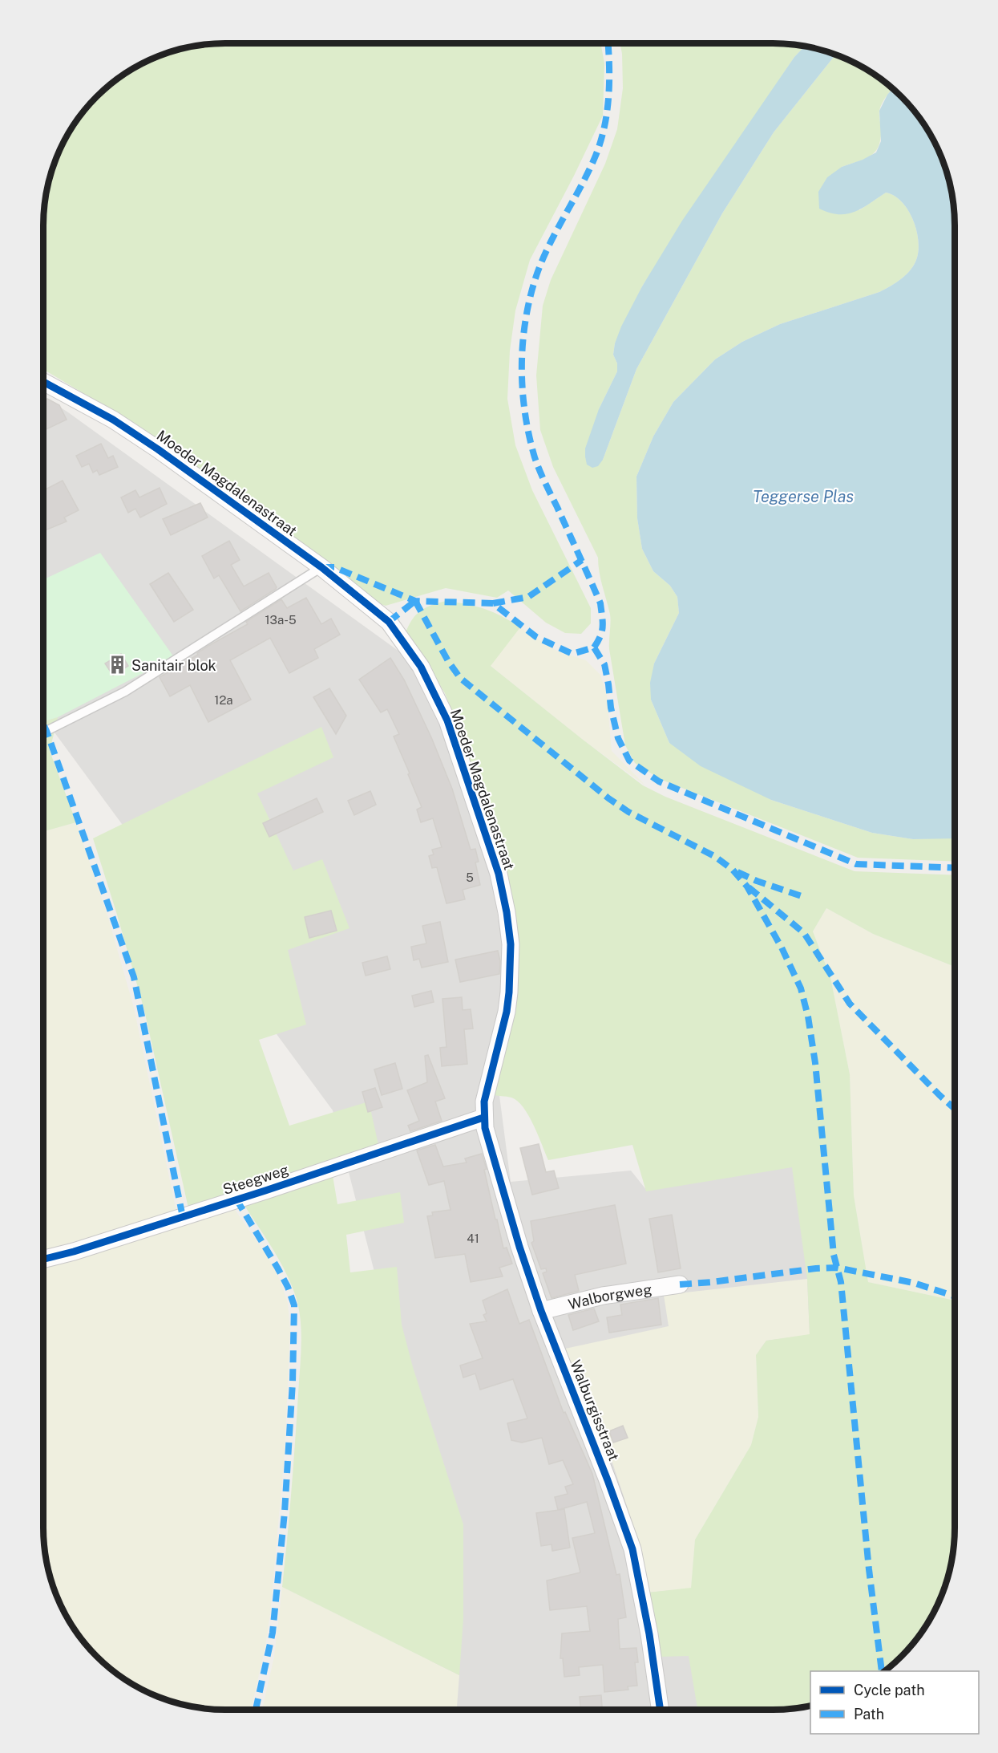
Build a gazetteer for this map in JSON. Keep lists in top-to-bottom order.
{
  "streets": {
    "street": [
      "Moeder Magdalenastraat",
      "Steegweg",
      "Walborgweg",
      "Walburgisstraat"
    ]
  },
  "crossings": [
    ["Moeder Magdalenastraat", "Steegweg"],
    ["Moeder Magdalenastraat", "Walburgisstraat"],
    ["Steegweg", "Walburgisstraat"],
    ["Walborgweg", "Walburgisstraat"]
  ],
  "water": ["Teggerse Plas"],
  "places": {
    "building": ["Sanitair blok"]
  },
  "house_numbers": [
    "13a-5",
    "12a",
    "5",
    "41"
  ],
  "legend": ["Cycle path", "Path"]
}
